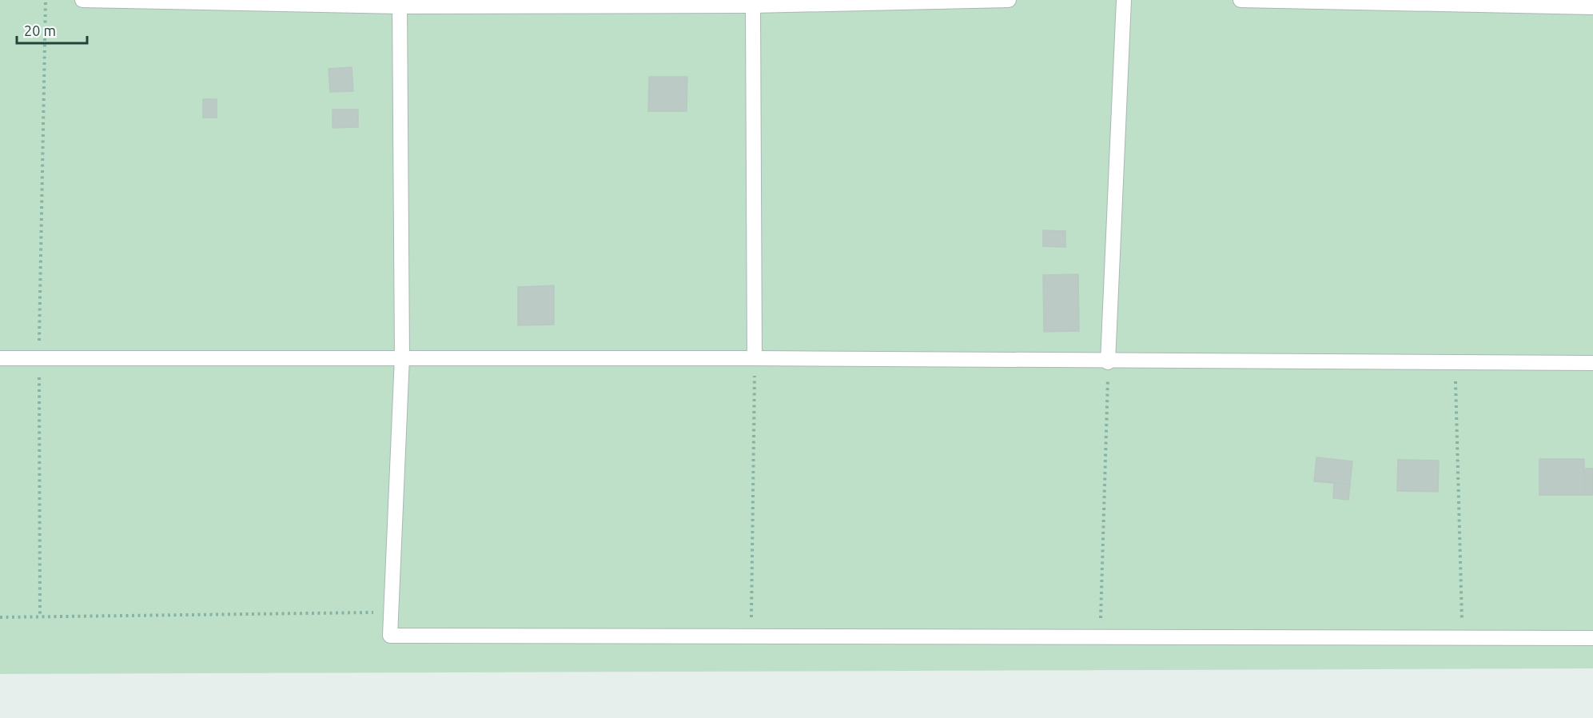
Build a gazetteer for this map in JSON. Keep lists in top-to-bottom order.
{
  "scale_bar": "20 m"
}
